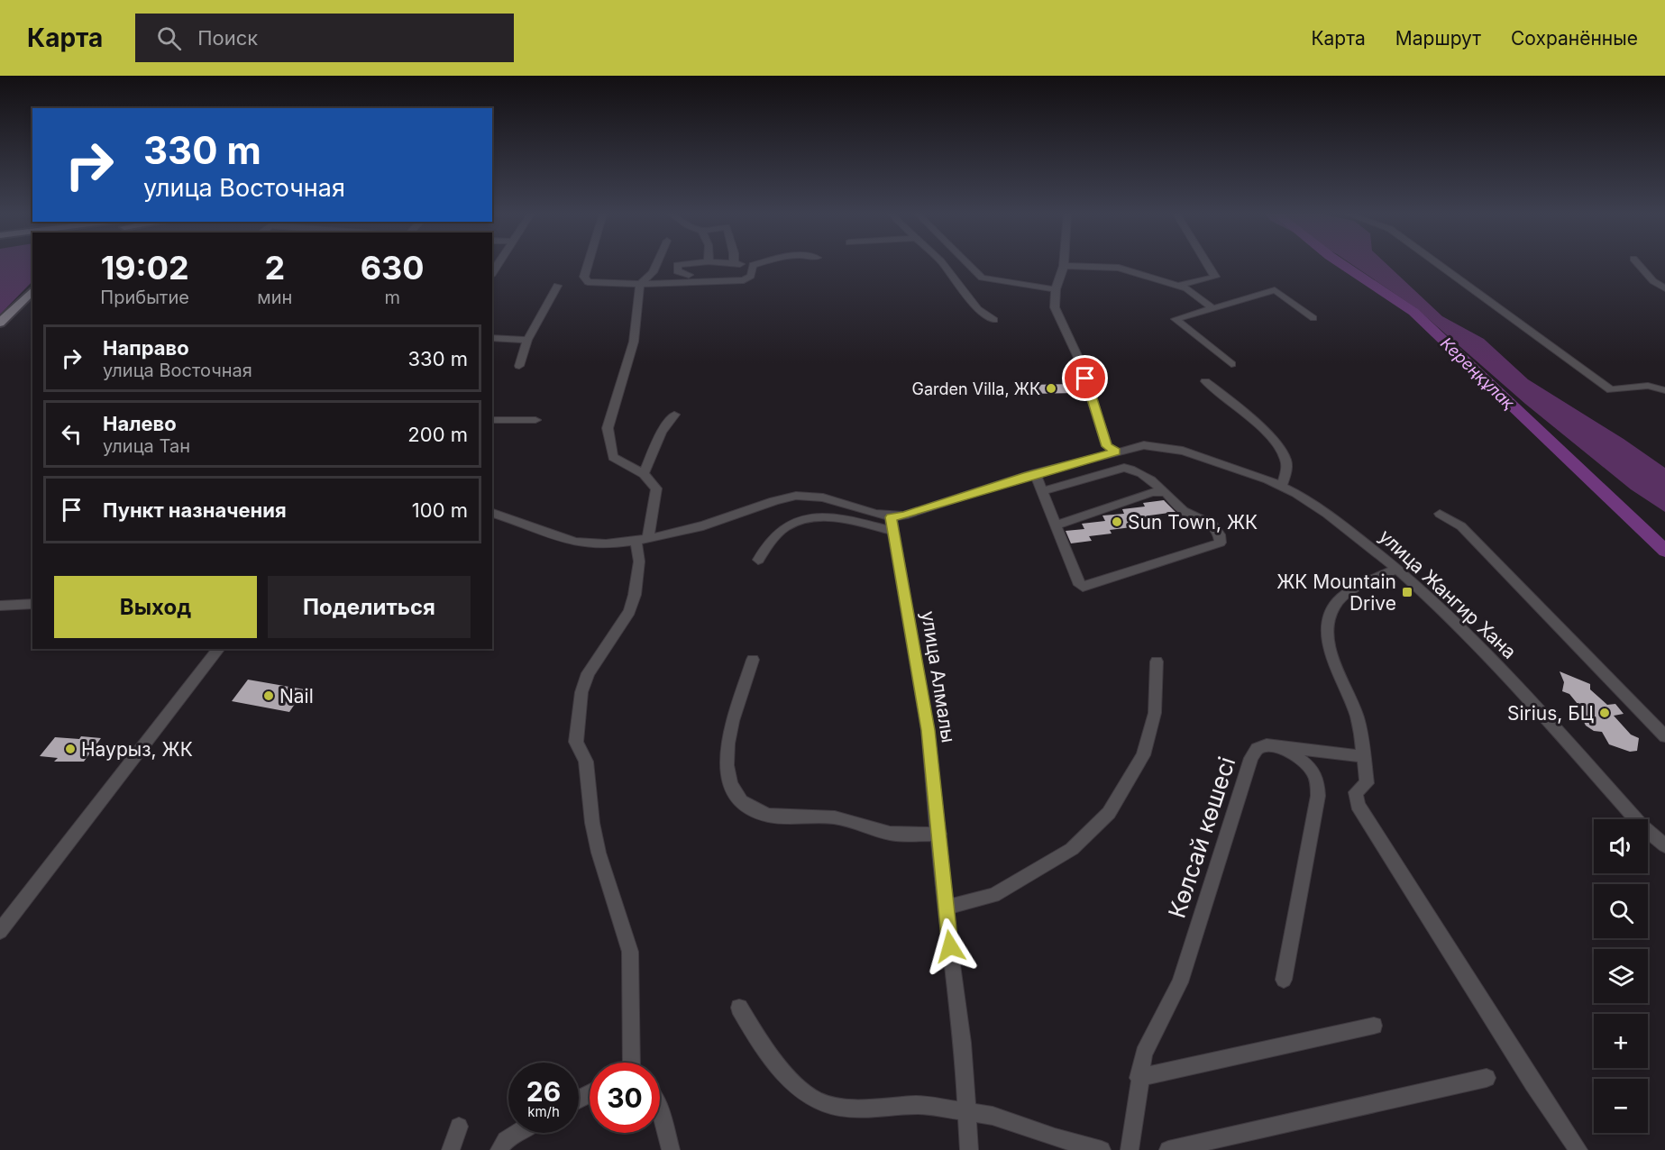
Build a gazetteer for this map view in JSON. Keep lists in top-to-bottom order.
{
  "streets": {
    "street": ["улица Жангир Хана", "улица Алмалы", "Көлсай көшесі"]
  },
  "water": ["Кереңқұлақ"],
  "places": {
    "other": [
      "Garden Villa, ЖК",
      "Sun Town, ЖК",
      "Nail",
      "Sirius, БЦ",
      "Наурыз, ЖК"
    ],
    "transit": ["ЖК Mountain Drive"]
  },
  "page": {
    "header": "Карта",
    "search": "Поиск",
    "nav": ["Карта", "Маршрут", "Сохранённые"],
    "turn": ["330 m", "улица Восточная"],
    "eta": [
      "19:02",
      "Прибытие",
      "2",
      "мин",
      "630",
      "m"
    ],
    "list": [
      {
        "name": "Направо",
        "note": "улица Восточная",
        "value": "330 m"
      },
      {
        "name": "Налево",
        "note": "улица Тан",
        "value": "200 m"
      },
      {
        "name": "Пункт назначения",
        "value": "100 m"
      }
    ],
    "buttons": ["Выход", "Поделиться"],
    "map_buttons": ["+", "−"],
    "speed": "26 km/h",
    "limit": "30"
  }
}
